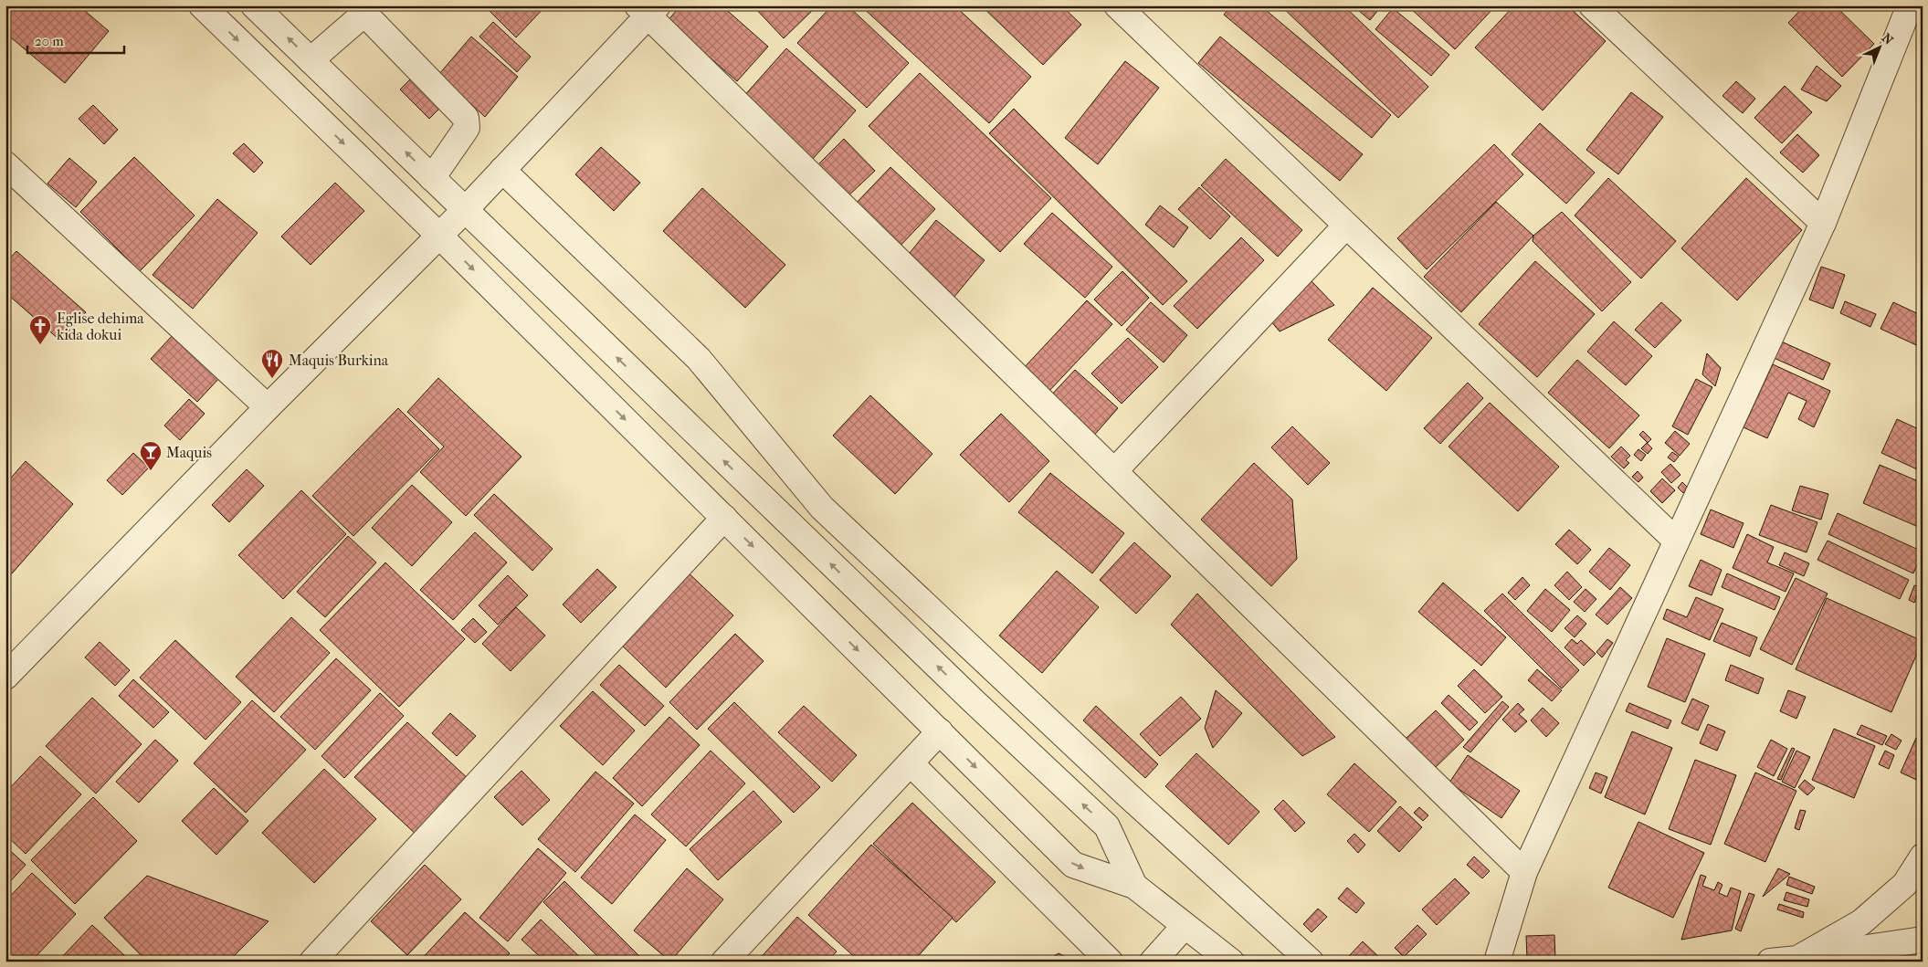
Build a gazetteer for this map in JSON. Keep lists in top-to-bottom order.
{
  "places": {
    "church": ["Eglise dehima kida dokui"],
    "restaurant": ["Maquis Burkina"],
    "bar": ["Maquis"]
  },
  "scale_bar": "20 m",
  "north": "top right"
}
